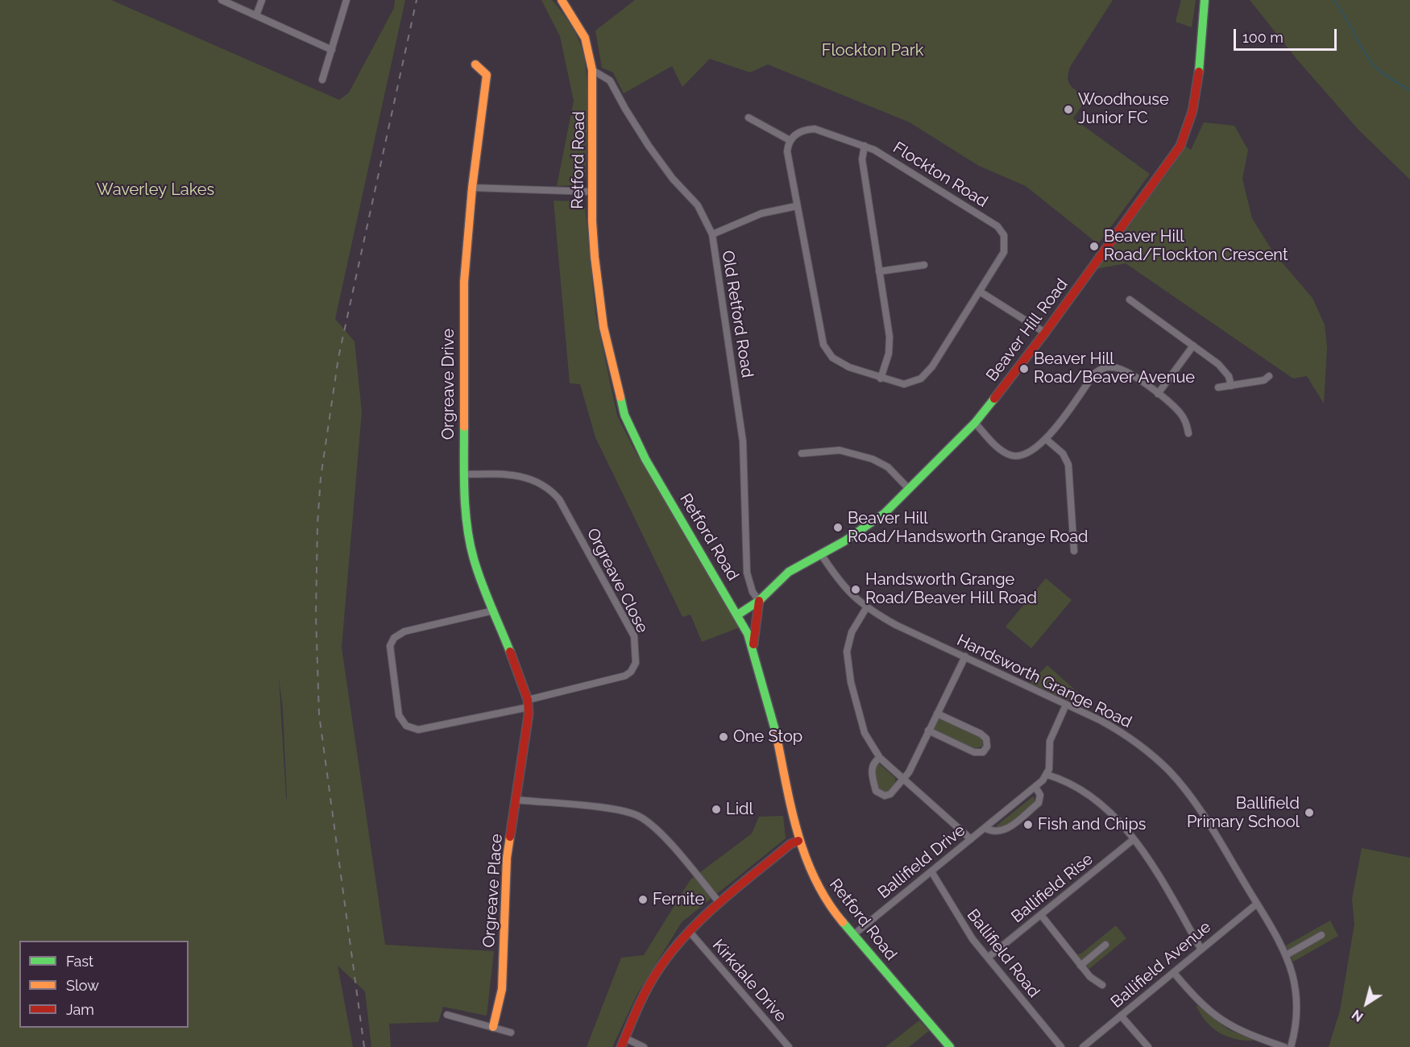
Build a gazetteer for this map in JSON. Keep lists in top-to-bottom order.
{
  "streets": {
    "main road": [
      "Retford Road",
      "Beaver Hill Road",
      "Orgreave Drive",
      "Orgreave Place"
    ],
    "street": [
      "Flockton Road",
      "Old Retford Road",
      "Orgreave Close",
      "Handsworth Grange Road",
      "Ballifield Drive",
      "Ballifield Rise",
      "Ballifield Road",
      "Ballifield Avenue",
      "Kirkdale Drive"
    ]
  },
  "crossings": [
    ["Retford Road", "Old Retford Road"],
    ["Retford Road", "Beaver Hill Road"],
    ["Retford Road", "Ballifield Drive"],
    ["Old Retford Road", "Beaver Hill Road"],
    ["Beaver Hill Road", "Handsworth Grange Road"],
    ["Orgreave Drive", "Orgreave Close"],
    ["Orgreave Drive", "Orgreave Place"],
    ["Orgreave Close", "Orgreave Place"],
    ["Handsworth Grange Road", "Ballifield Avenue"],
    ["Ballifield Drive", "Ballifield Road"],
    ["Ballifield Rise", "Ballifield Road"]
  ],
  "parks": ["Flockton Park", "Waverley Lakes"],
  "places": [
    "Woodhouse Junior FC",
    "Beaver Hill Road/Flockton Crescent",
    "Beaver Hill Road/Beaver Avenue",
    "Beaver Hill Road/Handsworth Grange Road",
    "Handsworth Grange Road/Beaver Hill Road",
    "One Stop",
    "Lidl",
    "Ballifield Primary School",
    "Fish and Chips",
    "Fernite"
  ],
  "legend": ["Fast", "Slow", "Jam"],
  "scale_bar": "100 m",
  "north": "bottom left"
}
